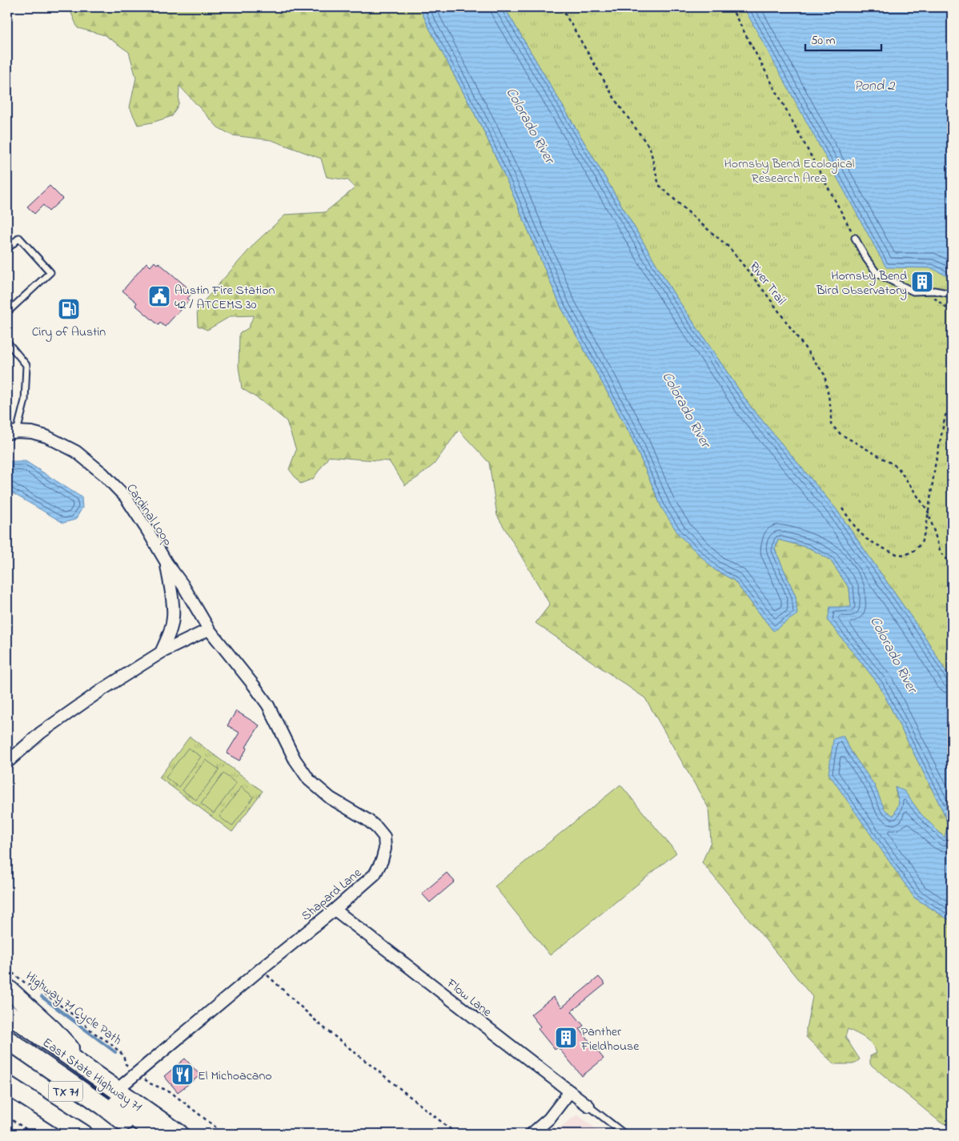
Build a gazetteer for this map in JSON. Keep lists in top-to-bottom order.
{
  "streets": {
    "highway": ["East State Highway 71", "TX 71"],
    "street": ["Cardinal Loop", "Shapard Lane", "Flow Lane"],
    "path": ["River Trail", "Highway 71 Cycle Path"]
  },
  "crossings": [
    ["Cardinal Loop", "Shapard Lane"],
    ["Shapard Lane", "Flow Lane"],
    ["Shapard Lane", "Highway 71 Cycle Path"],
    ["Shapard Lane", "East State Highway 71"]
  ],
  "water": ["Pond 2", "Colorado River"],
  "parks": ["Hornsby Bend Ecological Research Area"],
  "places": {
    "building": ["Hornsby Bend Bird Observatory", "Panther Fieldhouse"],
    "public building": ["Austin Fire Station 42 / ATCEMS 30"],
    "fuel station": ["Ciry of Austin"],
    "restaurant": ["El Michoacano"]
  },
  "scale_bar": "50 m"
}
